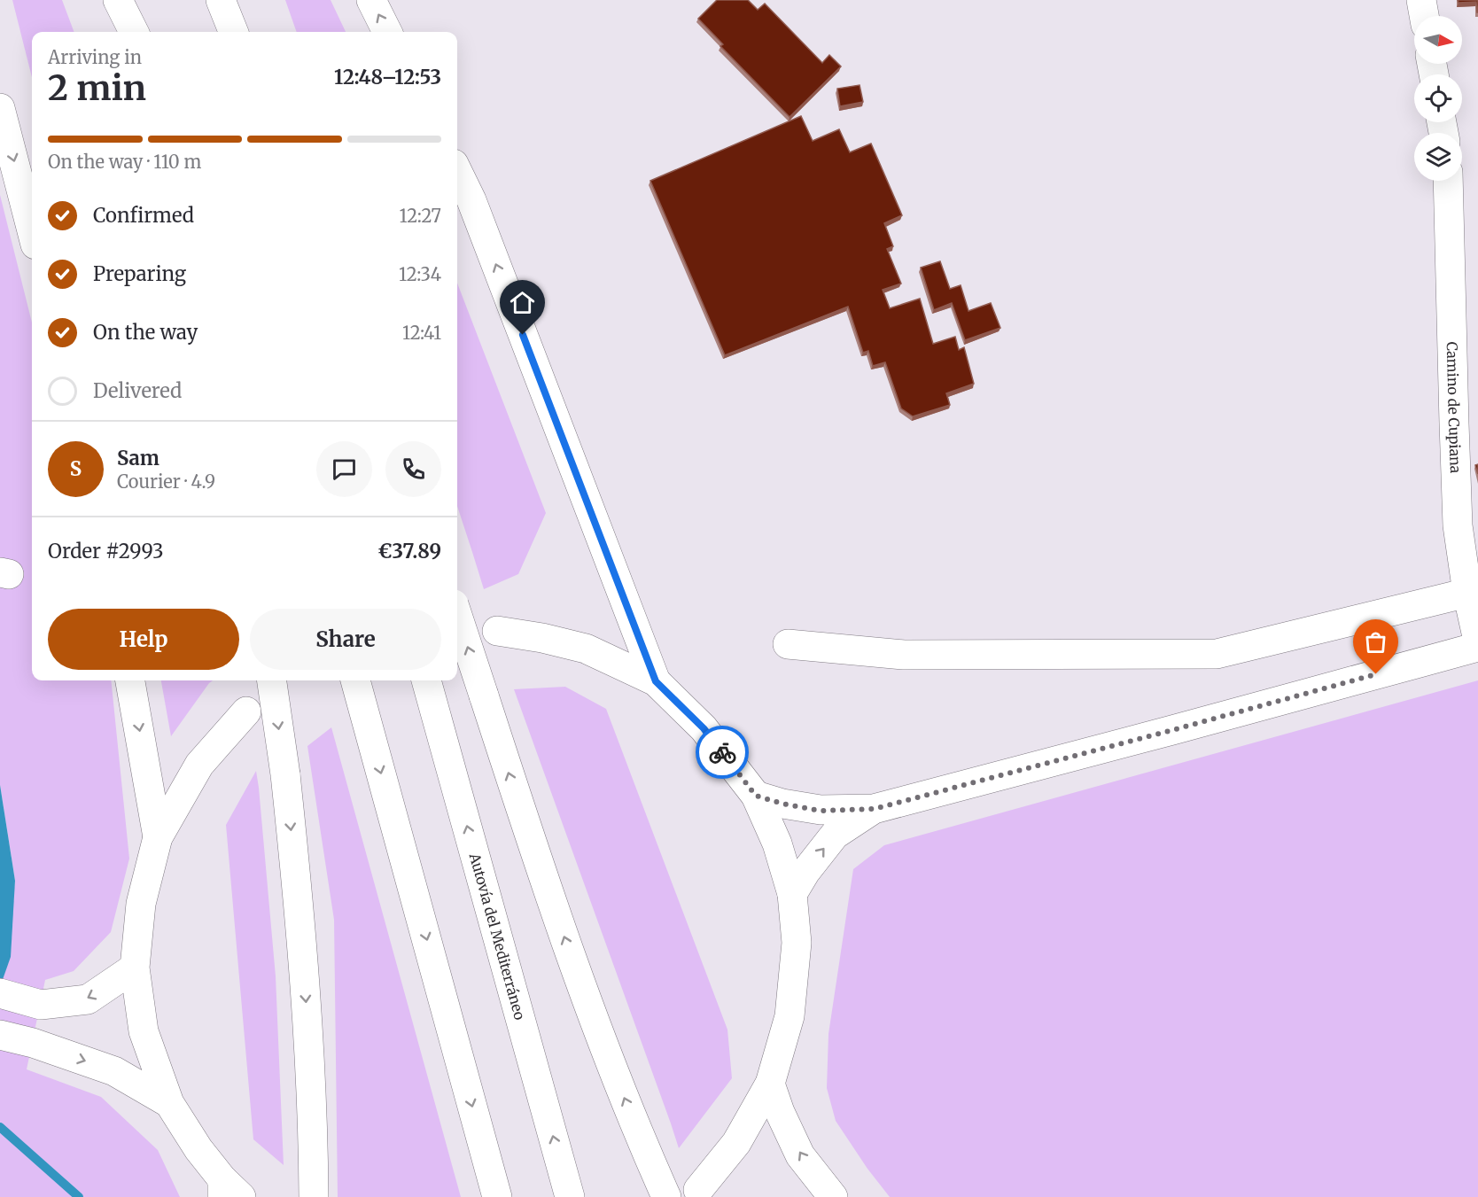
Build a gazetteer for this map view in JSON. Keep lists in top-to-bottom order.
{
  "streets": {
    "main road": ["Camino de Cupiana", "Autovía del Mediterráneo"]
  },
  "north": "right",
  "page": {
    "heading": ["2 min", "Arriving in", "12:48–12:53"],
    "panel": [
      "Sam",
      "Courier · 4.9",
      "Order #2993",
      "€37.89"
    ],
    "bar": "On the way · 110 m",
    "list": [
      ["Confirmed", "12:27"],
      ["Preparing", "12:34"],
      ["On the way", "12:41"],
      "Delivered"
    ],
    "round": "S",
    "buttons": ["Help", "Share"]
  }
}
